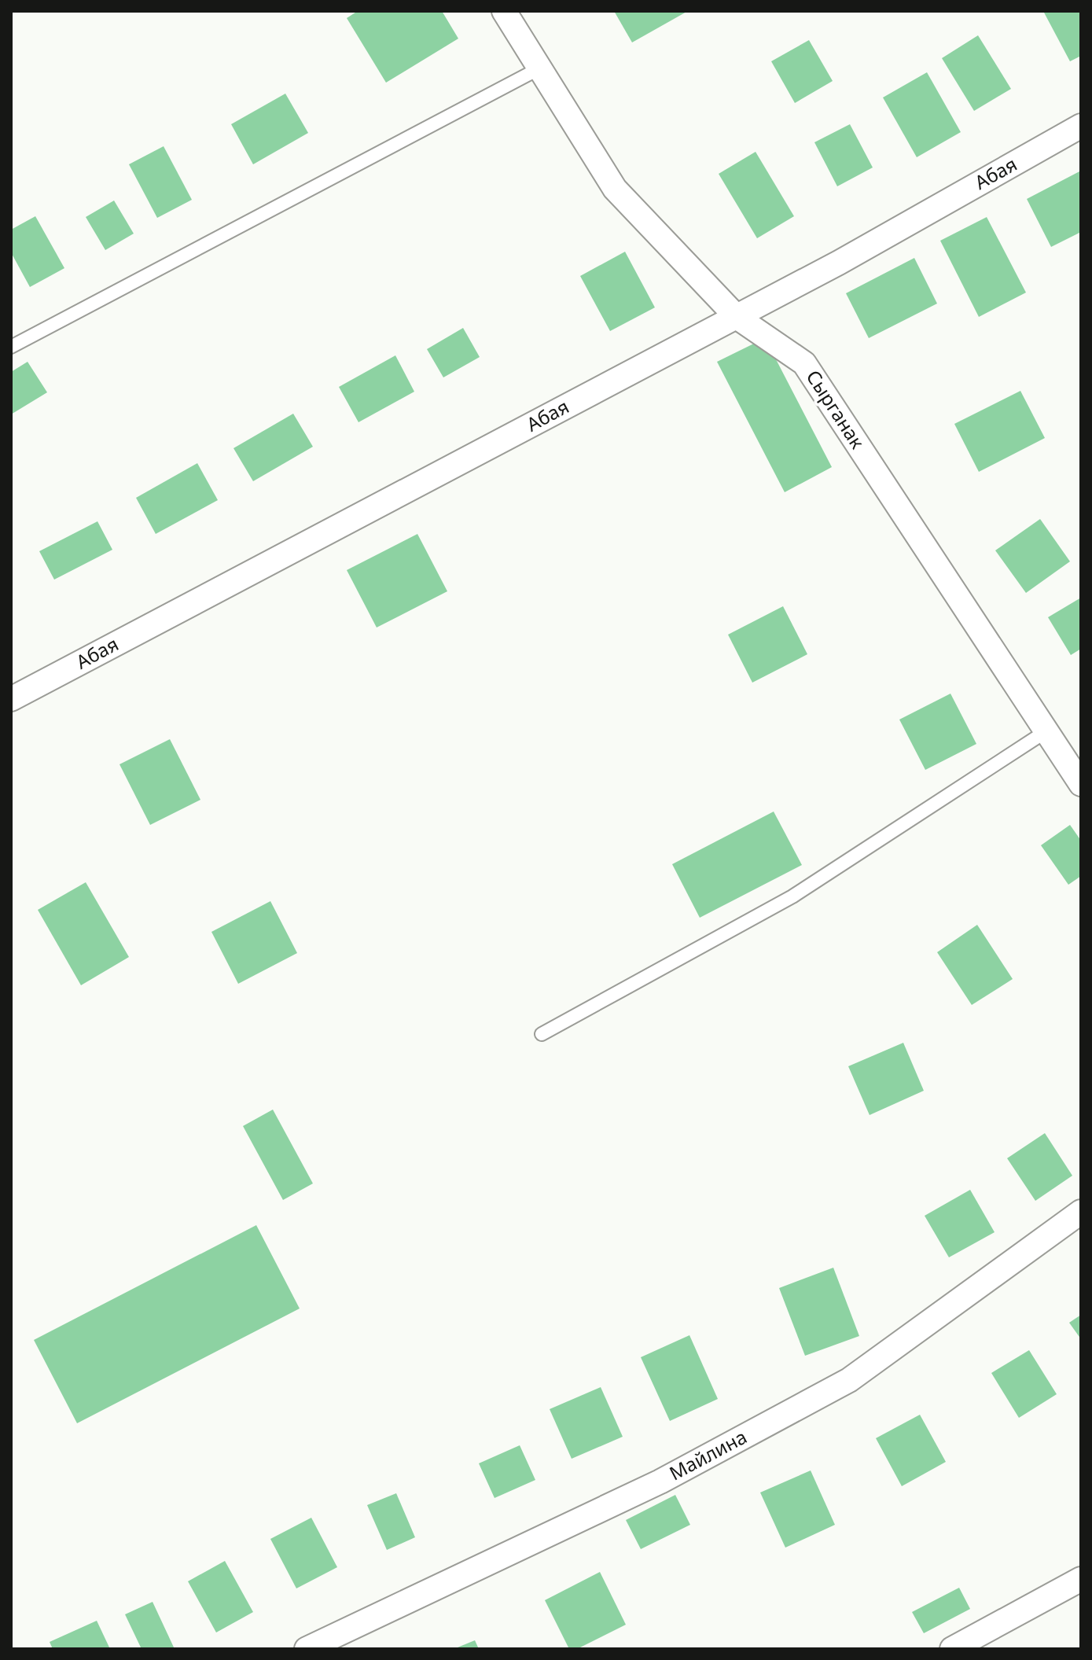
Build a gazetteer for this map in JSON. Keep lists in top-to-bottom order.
{
  "streets": {
    "street": ["Абая", "Сырганак", "Майлина"]
  },
  "crossings": [
    ["Абая", "Сырганак"]
  ]
}
